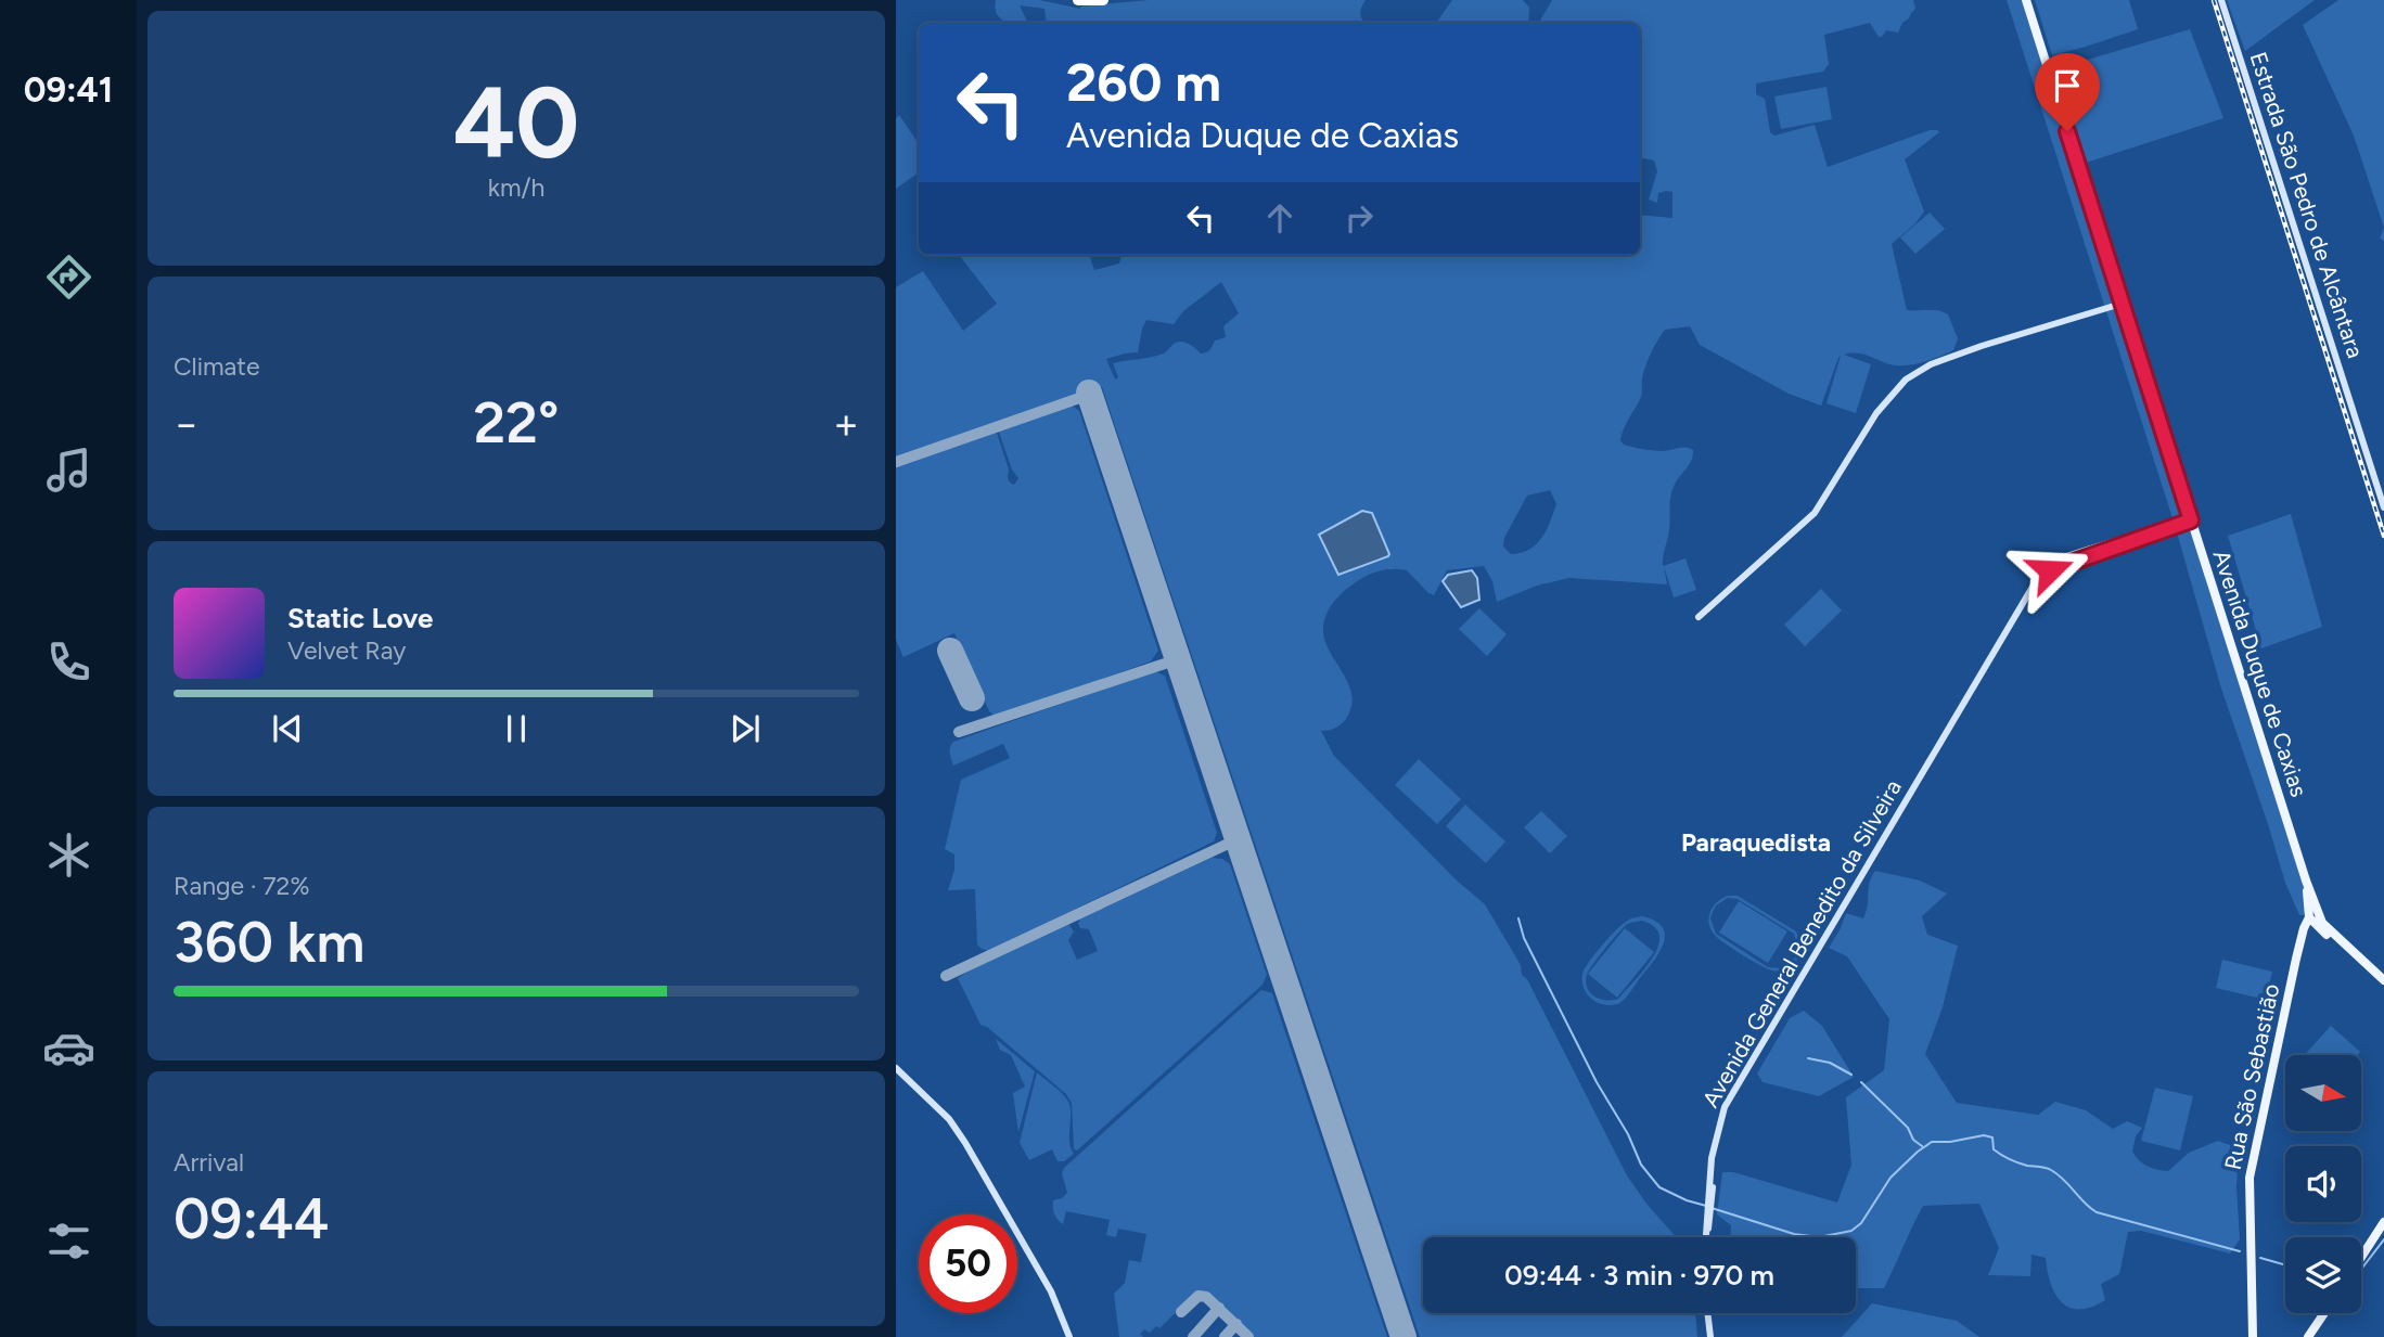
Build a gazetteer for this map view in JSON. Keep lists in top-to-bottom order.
{
  "streets": {
    "main road": [
      "Estrada São Pedro de Alcântara",
      "Avenida Duque de Caxias",
      "Avenida General Benedito da Silveira",
      "Rua São Sebastião"
    ]
  },
  "crossings": [
    ["Avenida Duque de Caxias", "Avenida General Benedito da Silveira"],
    ["Avenida Duque de Caxias", "Rua São Sebastião"]
  ],
  "districts": ["Paraquedista"],
  "north": "right",
  "page": {
    "tabs": "09:41",
    "tile": [
      ["40", "km/h"],
      "Climate",
      ["Range · 72%", "360 km"],
      ["Arrival", "09:44"]
    ],
    "turn": ["260 m", "Avenida Duque de Caxias"],
    "heat": ["−", "22°", "+"],
    "song": ["Static Love", "Velvet Ray"],
    "limit": "50",
    "trip": "09:44 · 3 min · 970 m"
  }
}
